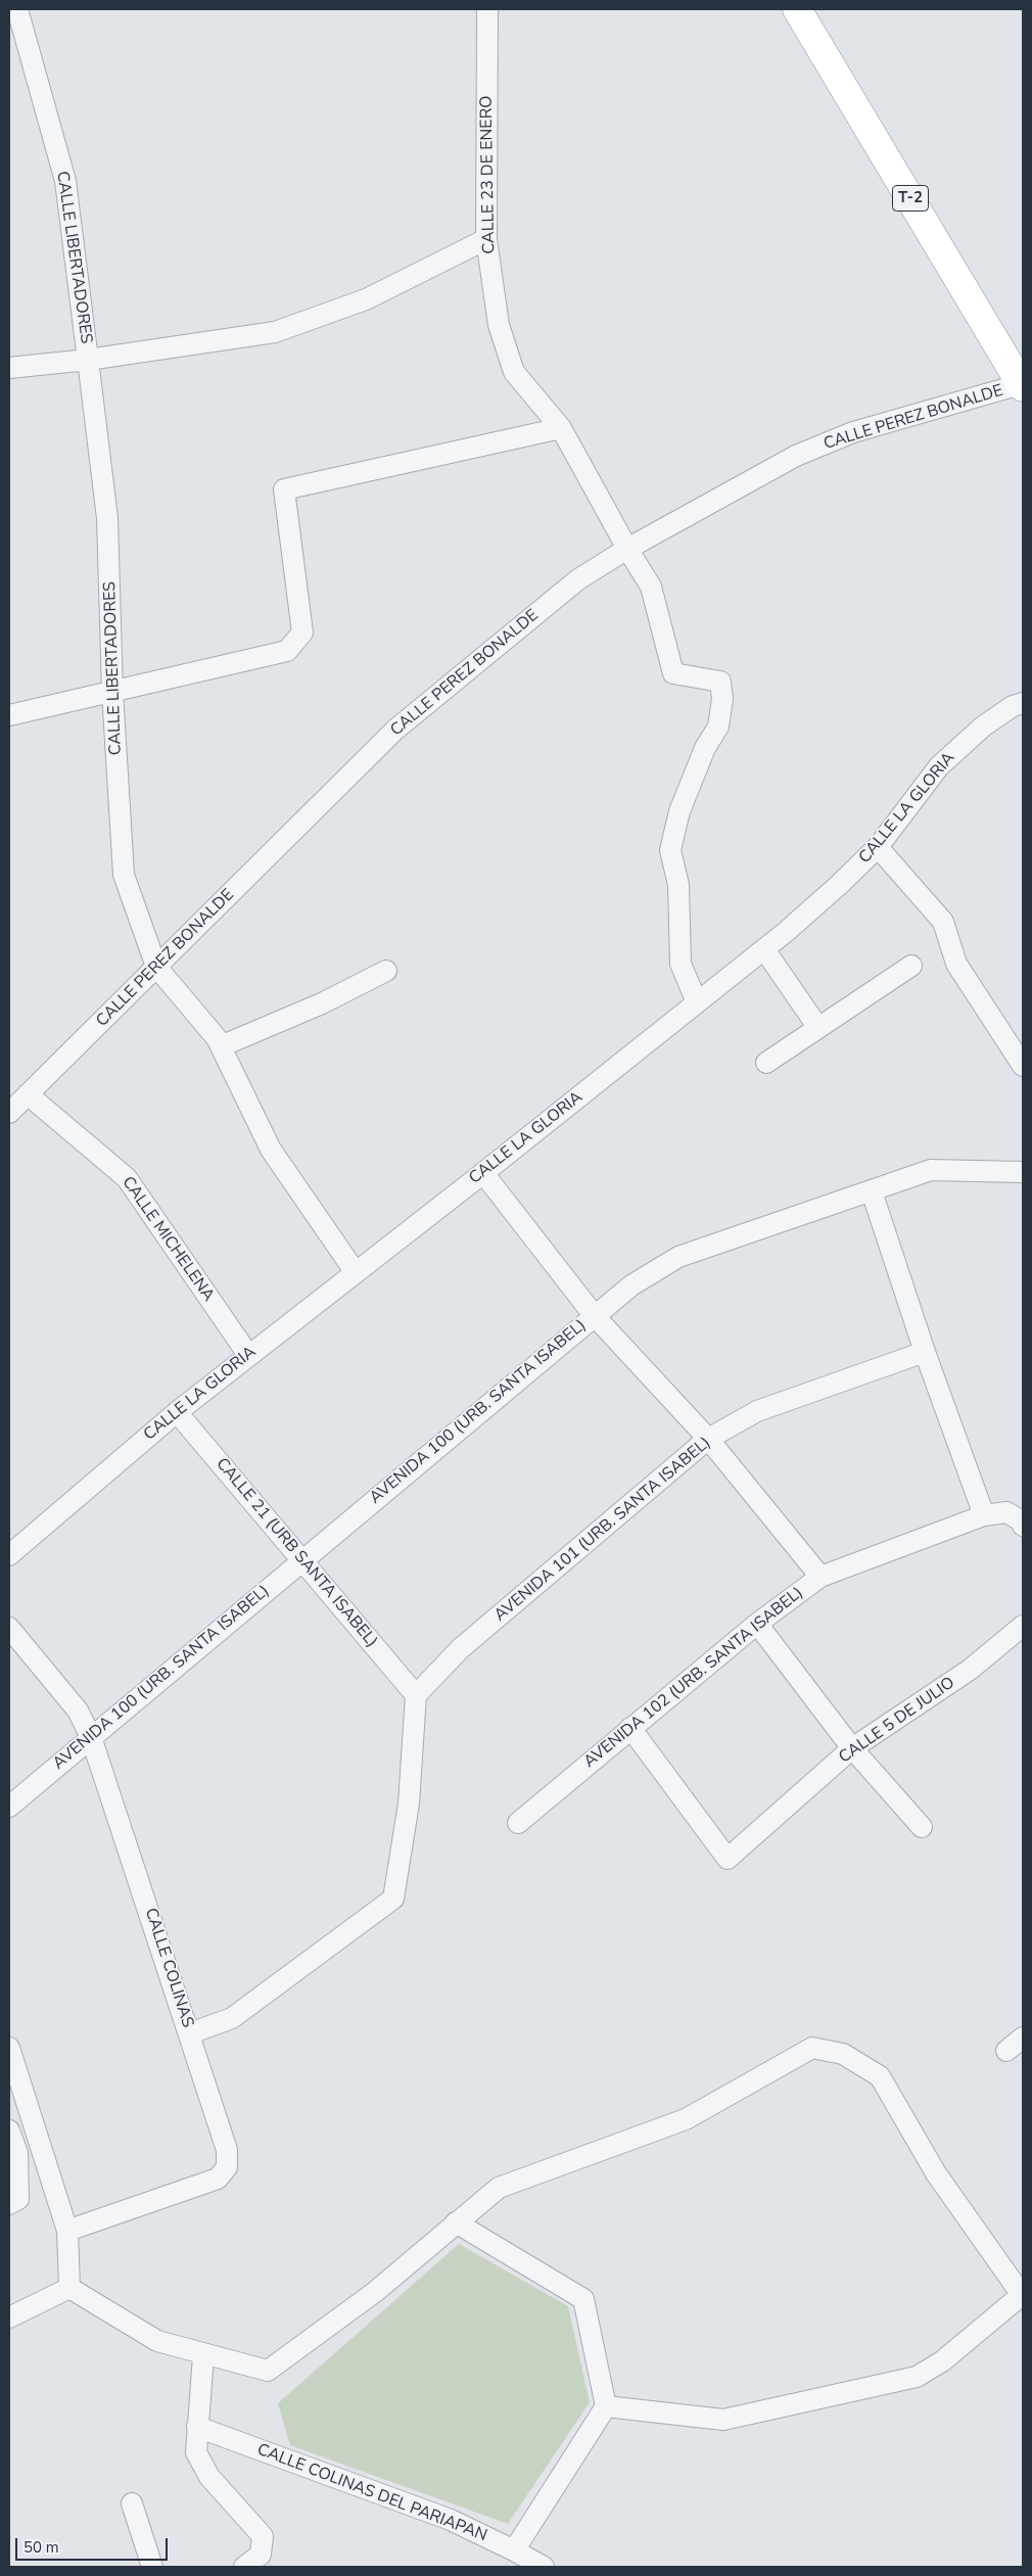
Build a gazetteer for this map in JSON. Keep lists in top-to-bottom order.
{
  "streets": {
    "highway": ["T-2"],
    "street": [
      "CALLE 23 DE ENERO",
      "CALLE LIBERTADORES",
      "CALLE PEREZ BONALDE",
      "CALLE LA GLORIA",
      "CALLE MICHELENA",
      "AVENIDA 100 (URB. SANTA ISABEL)",
      "AVENIDA 101 (URB. SANTA ISABEL)",
      "CALLE 21 (URB SANTA ISABEL)",
      "AVENIDA 102 (URB. SANTA ISABEL)",
      "CALLE 5 DE JULIO",
      "CALLE COLINAS",
      "CALLE COLINAS DEL PARIAPAN"
    ]
  },
  "crossings": [
    ["CALLE 23 DE ENERO", "CALLE PEREZ BONALDE"],
    ["CALLE 23 DE ENERO", "CALLE LA GLORIA"],
    ["T-2", "CALLE PEREZ BONALDE"],
    ["CALLE LIBERTADORES", "CALLE PEREZ BONALDE"],
    ["CALLE LIBERTADORES", "CALLE LA GLORIA"],
    ["CALLE PEREZ BONALDE", "CALLE MICHELENA"],
    ["CALLE LA GLORIA", "CALLE MICHELENA"],
    ["CALLE LA GLORIA", "CALLE 21 (URB SANTA ISABEL)"],
    ["AVENIDA 100 (URB. SANTA ISABEL)", "CALLE 21 (URB SANTA ISABEL)"],
    ["AVENIDA 100 (URB. SANTA ISABEL)", "CALLE COLINAS"],
    ["AVENIDA 101 (URB. SANTA ISABEL)", "CALLE 21 (URB SANTA ISABEL)"],
    ["AVENIDA 102 (URB. SANTA ISABEL)", "CALLE 5 DE JULIO"]
  ],
  "scale_bar": "50 m"
}
